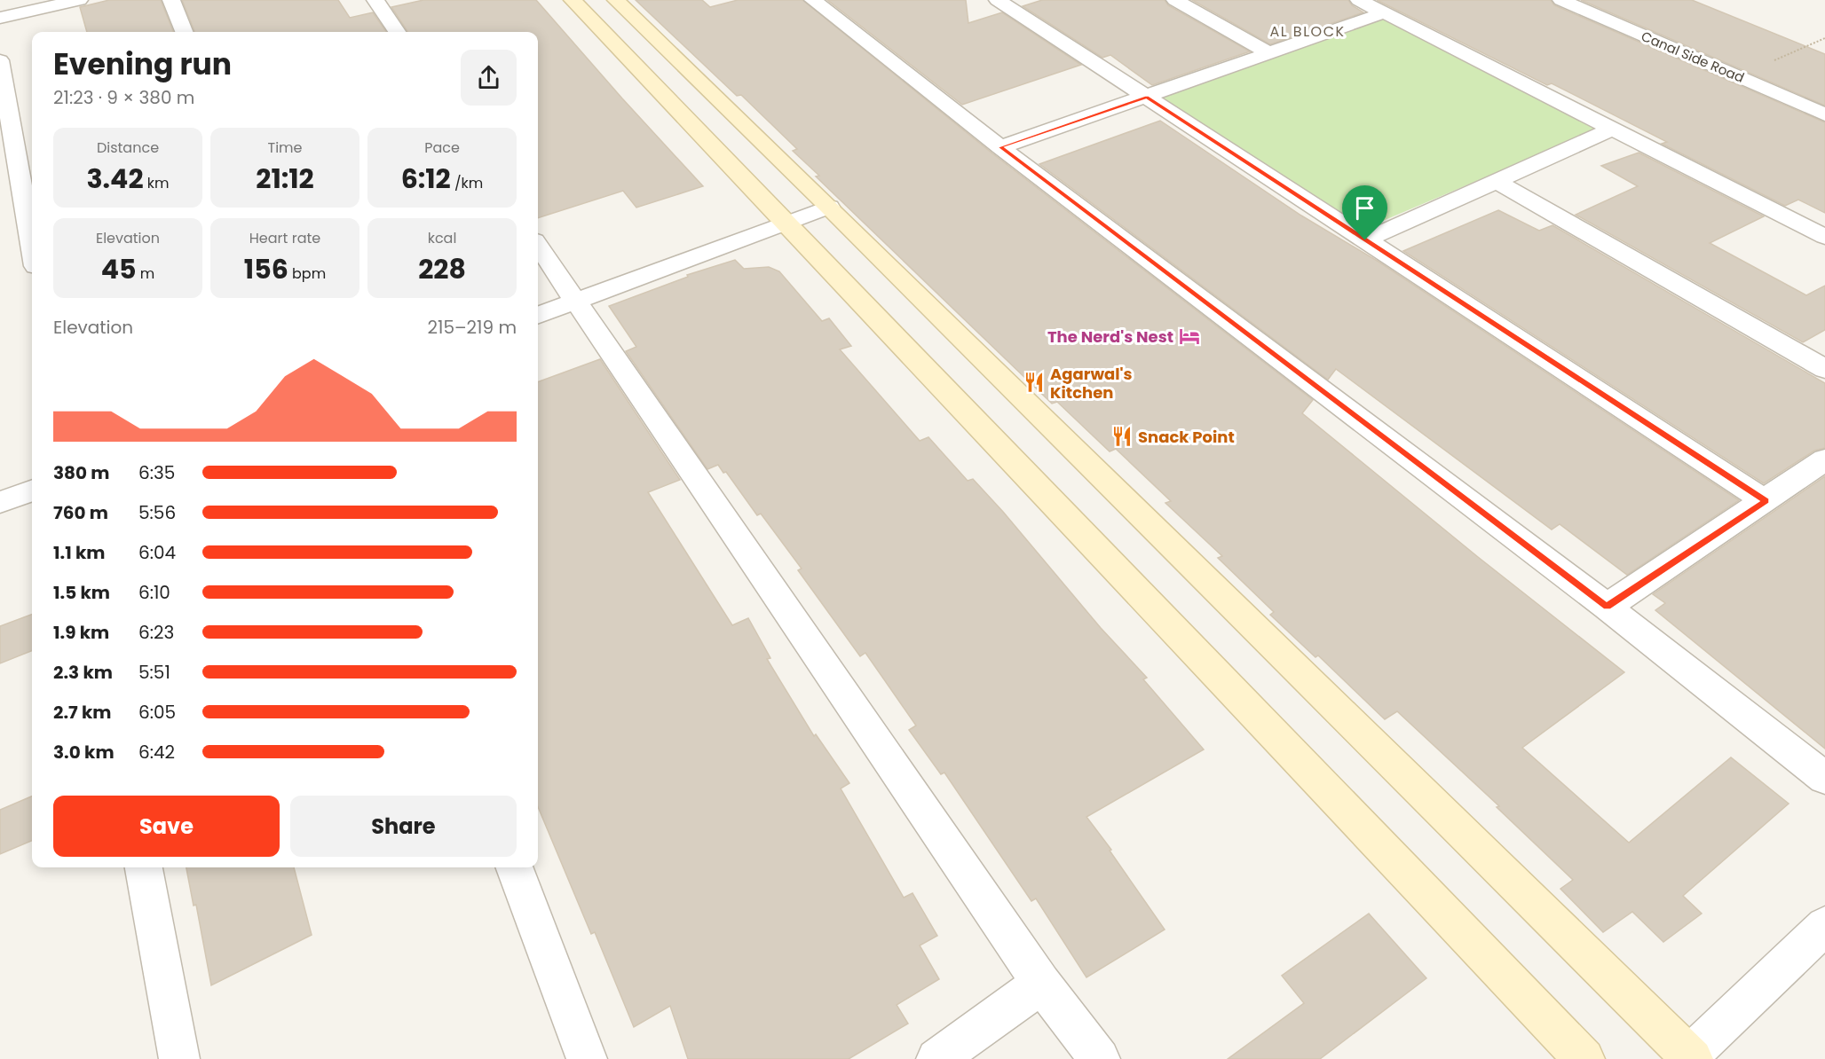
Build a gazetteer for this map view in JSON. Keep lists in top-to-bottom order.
{
  "streets": {
    "street": ["Canal Side Road"]
  },
  "districts": ["AL BLOCK"],
  "places": {
    "hotel": ["The Nerd's Nest"],
    "restaurant": ["Agarwal's Kitchen", "Snack Point"]
  },
  "page": {
    "heading": ["Evening run", "21:23 · 9 × 380 m"],
    "stats": [
      ["Distance", "3.42 km"],
      ["Time", "21:12"],
      ["Pace", "6:12 /km"],
      ["Elevation", "45 m"],
      ["Heart rate", "156 bpm"],
      ["kcal", "228"]
    ],
    "chart": ["Elevation", "215–219 m"],
    "list": [
      {
        "name": "380 m",
        "note": "6:35"
      },
      {
        "name": "760 m",
        "note": "5:56"
      },
      {
        "name": "1.1 km",
        "note": "6:04"
      },
      {
        "name": "1.5 km",
        "note": "6:10"
      },
      {
        "name": "1.9 km",
        "note": "6:23"
      },
      {
        "name": "2.3 km",
        "note": "5:51"
      },
      {
        "name": "2.7 km",
        "note": "6:05"
      },
      {
        "name": "3.0 km",
        "note": "6:42"
      }
    ],
    "buttons": ["Save", "Share"]
  }
}
